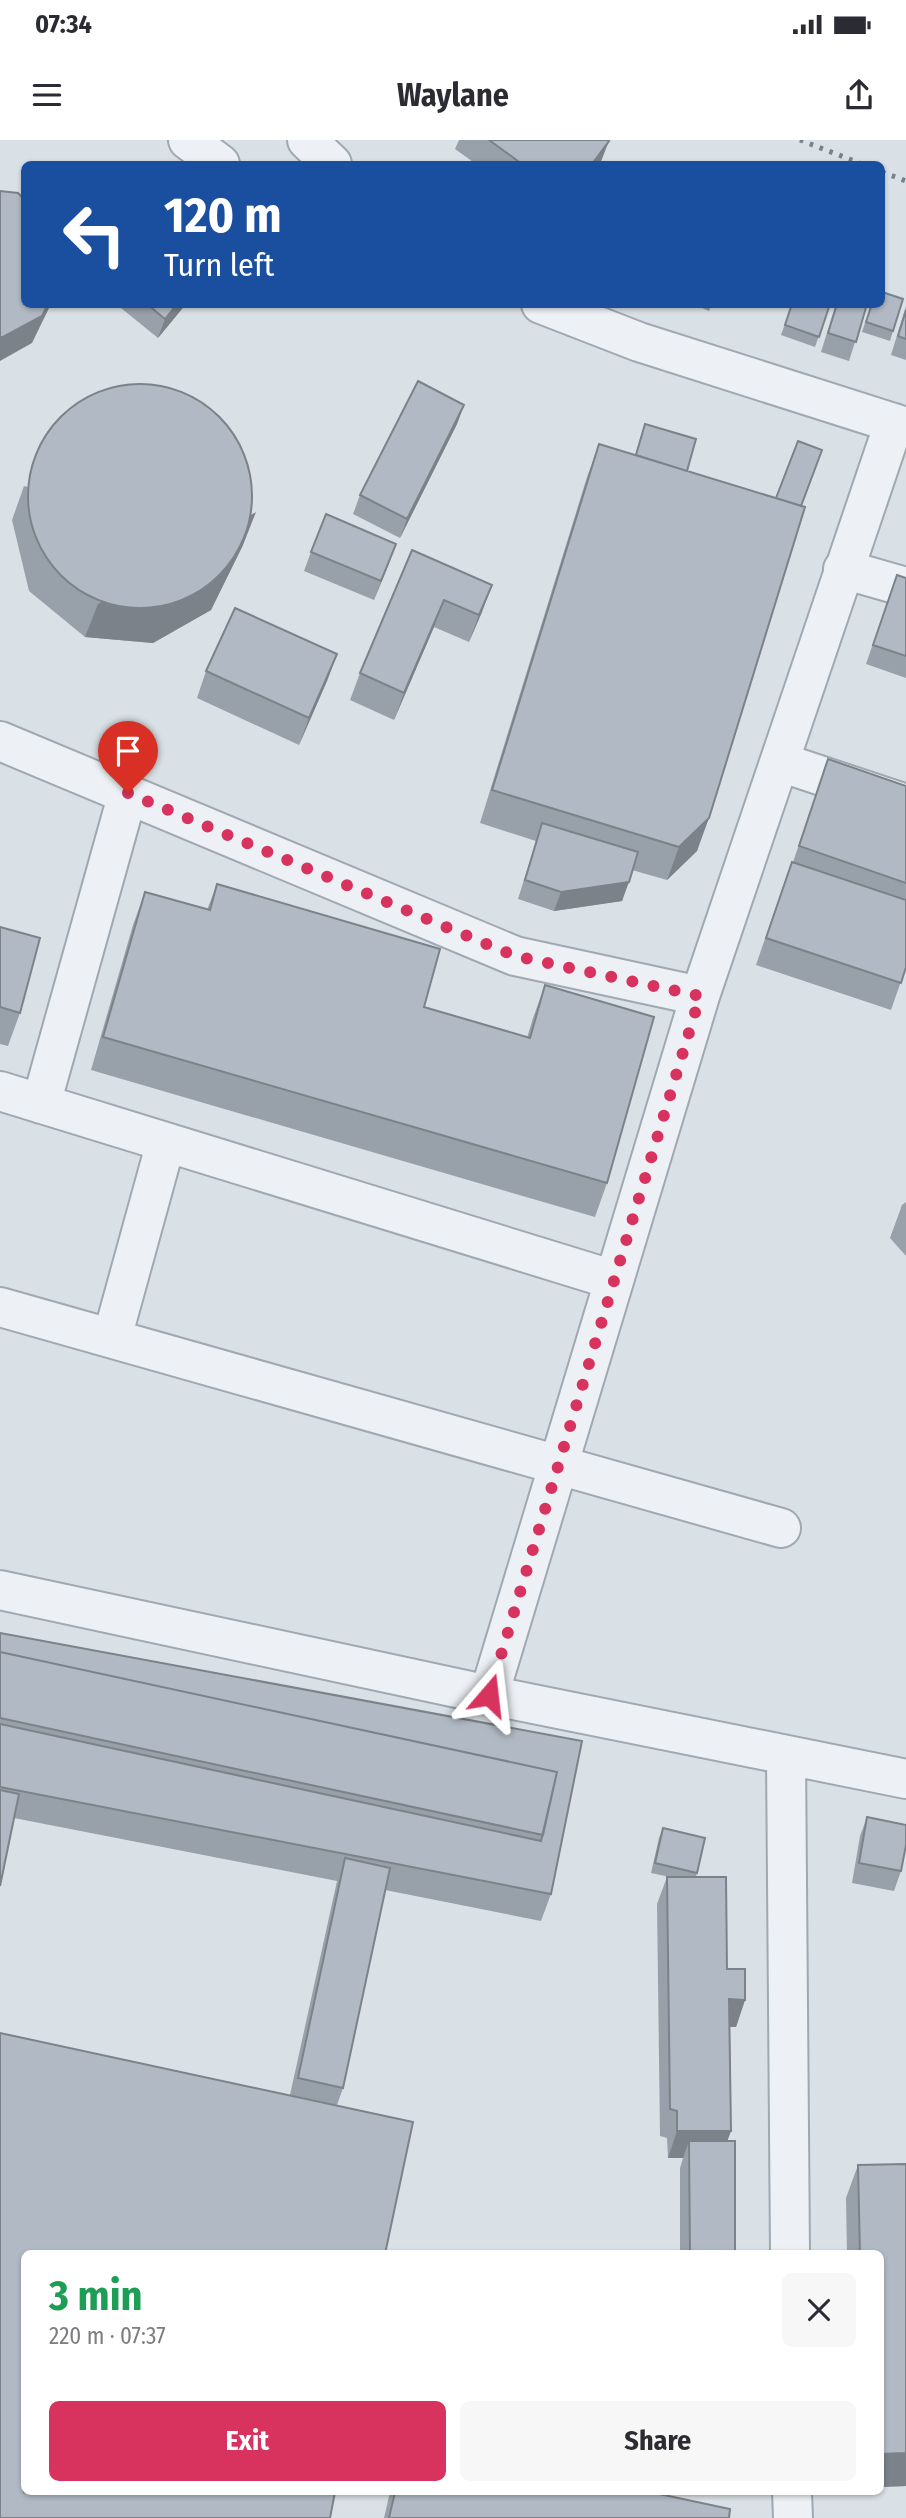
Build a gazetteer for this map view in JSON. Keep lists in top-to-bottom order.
{
  "page": {
    "status": "07:34",
    "header": "Waylane",
    "turn": ["120 m", "Turn left"],
    "heading": ["3 min", "220 m · 07:37"],
    "buttons": ["Exit", "Share"]
  }
}
